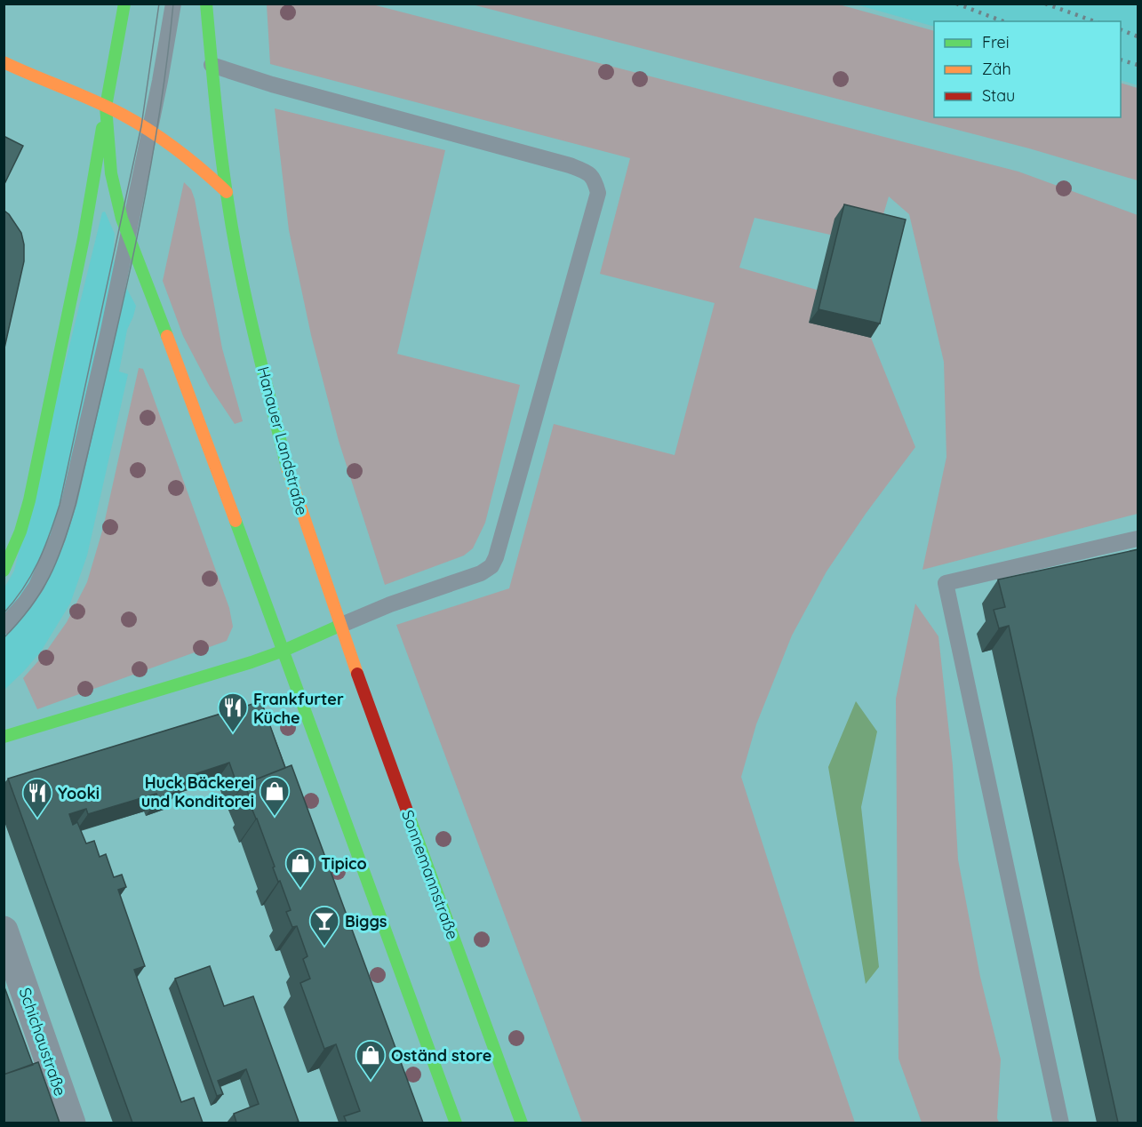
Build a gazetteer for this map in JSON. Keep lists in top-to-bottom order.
{
  "streets": {
    "main road": ["Hanauer Landstraße", "Sonnemannstraße"],
    "street": ["Schichaustraße"]
  },
  "crossings": [
    ["Hanauer Landstraße", "Sonnemannstraße"]
  ],
  "places": {
    "restaurant": ["Frankfurter Küche", "Yooki"],
    "shop": ["Huck Bäckerei und Konditorei", "Tipico", "Oständ store"],
    "bar": ["Biggs"]
  },
  "legend": ["Frei", "Zäh", "Stau"]
}
